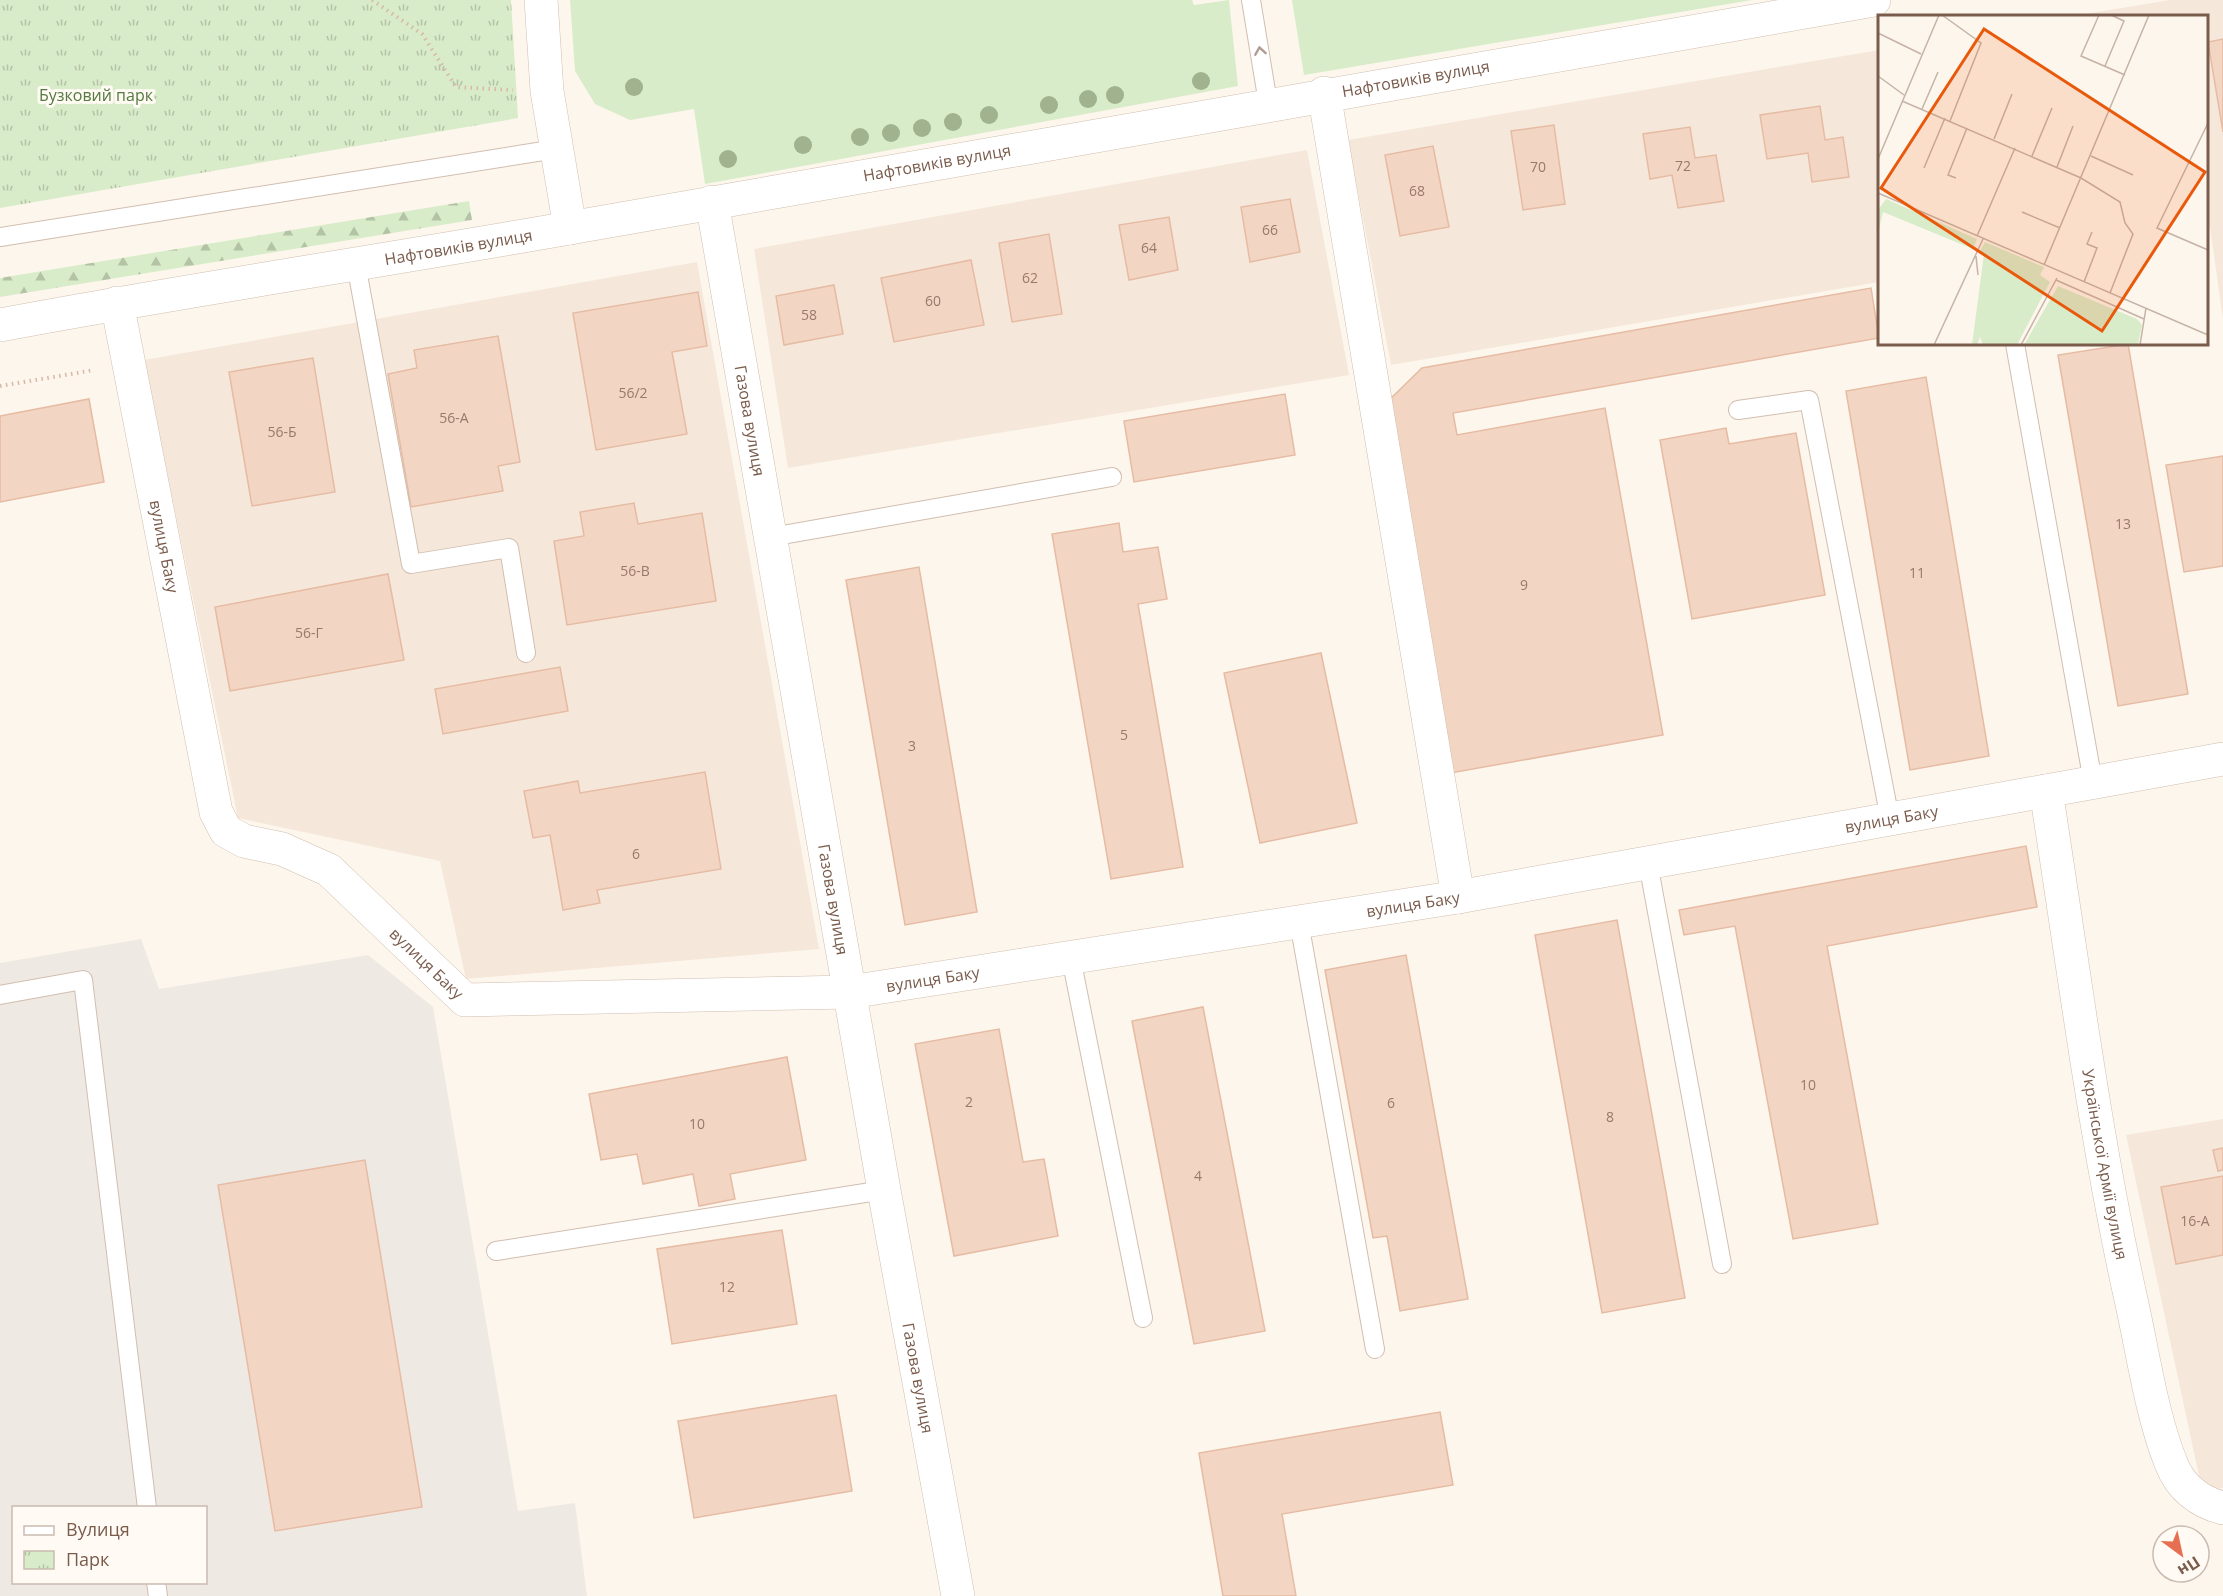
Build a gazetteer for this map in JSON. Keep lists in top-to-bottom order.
{
  "streets": {
    "street": [
      "Нафтовиків вулиця",
      "Газова вулиця",
      "вулиця Баку",
      "Української Армії вулиця"
    ]
  },
  "crossings": [
    ["Нафтовиків вулиця", "Газова вулиця"],
    ["Нафтовиків вулиця", "вулиця Баку"],
    ["Газова вулиця", "вулиця Баку"],
    ["вулиця Баку", "Української Армії вулиця"]
  ],
  "parks": ["Бузковий парк"],
  "house_numbers": [
    "72",
    "70",
    "68",
    "66",
    "64",
    "62",
    "60",
    "58",
    "56/2",
    "56-А",
    "56-Б",
    "13",
    "56-В",
    "11",
    "9",
    "56-Г",
    "5",
    "3",
    "6",
    "10",
    "2",
    "6",
    "8",
    "10",
    "4",
    "16-А",
    "12"
  ],
  "legend": ["Вулиця", "Парк"],
  "north": "bottom right"
}
